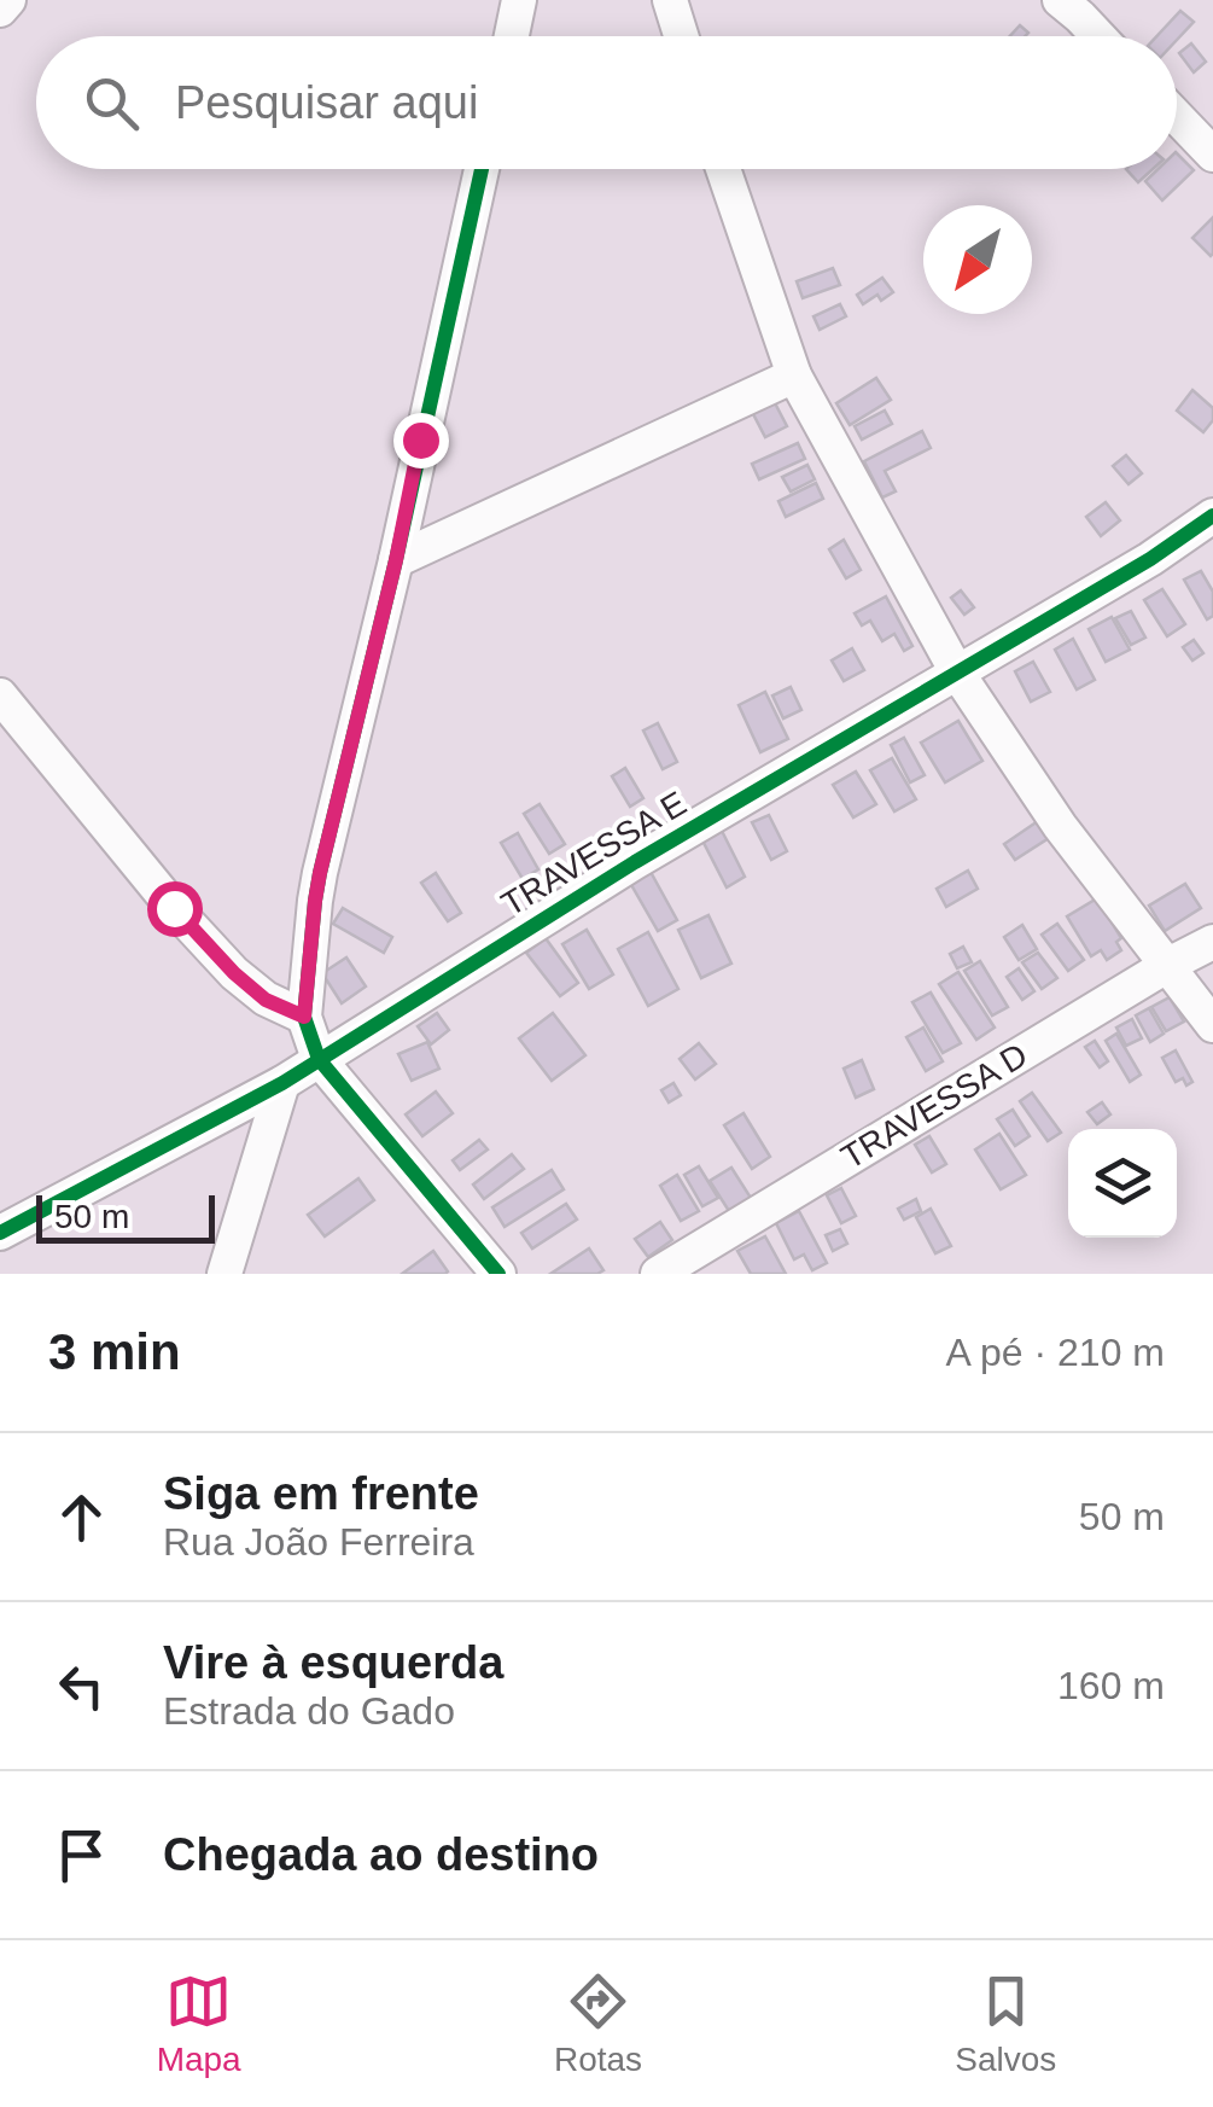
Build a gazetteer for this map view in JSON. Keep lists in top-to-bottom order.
{
  "streets": {
    "street": ["TRAVESSA E", "TRAVESSA D"]
  },
  "scale_bar": "50 m",
  "north": "bottom left",
  "page": {
    "search": "Pesquisar aqui",
    "scale": "50 m",
    "heading": ["3 min", "A pé · 210 m"],
    "list": [
      ["Siga em frente", "Rua João Ferreira", "50 m"],
      ["Vire à esquerda", "Estrada do Gado", "160 m"],
      "Chegada ao destino"
    ],
    "nav": ["Mapa", "Rotas", "Salvos"]
  }
}
